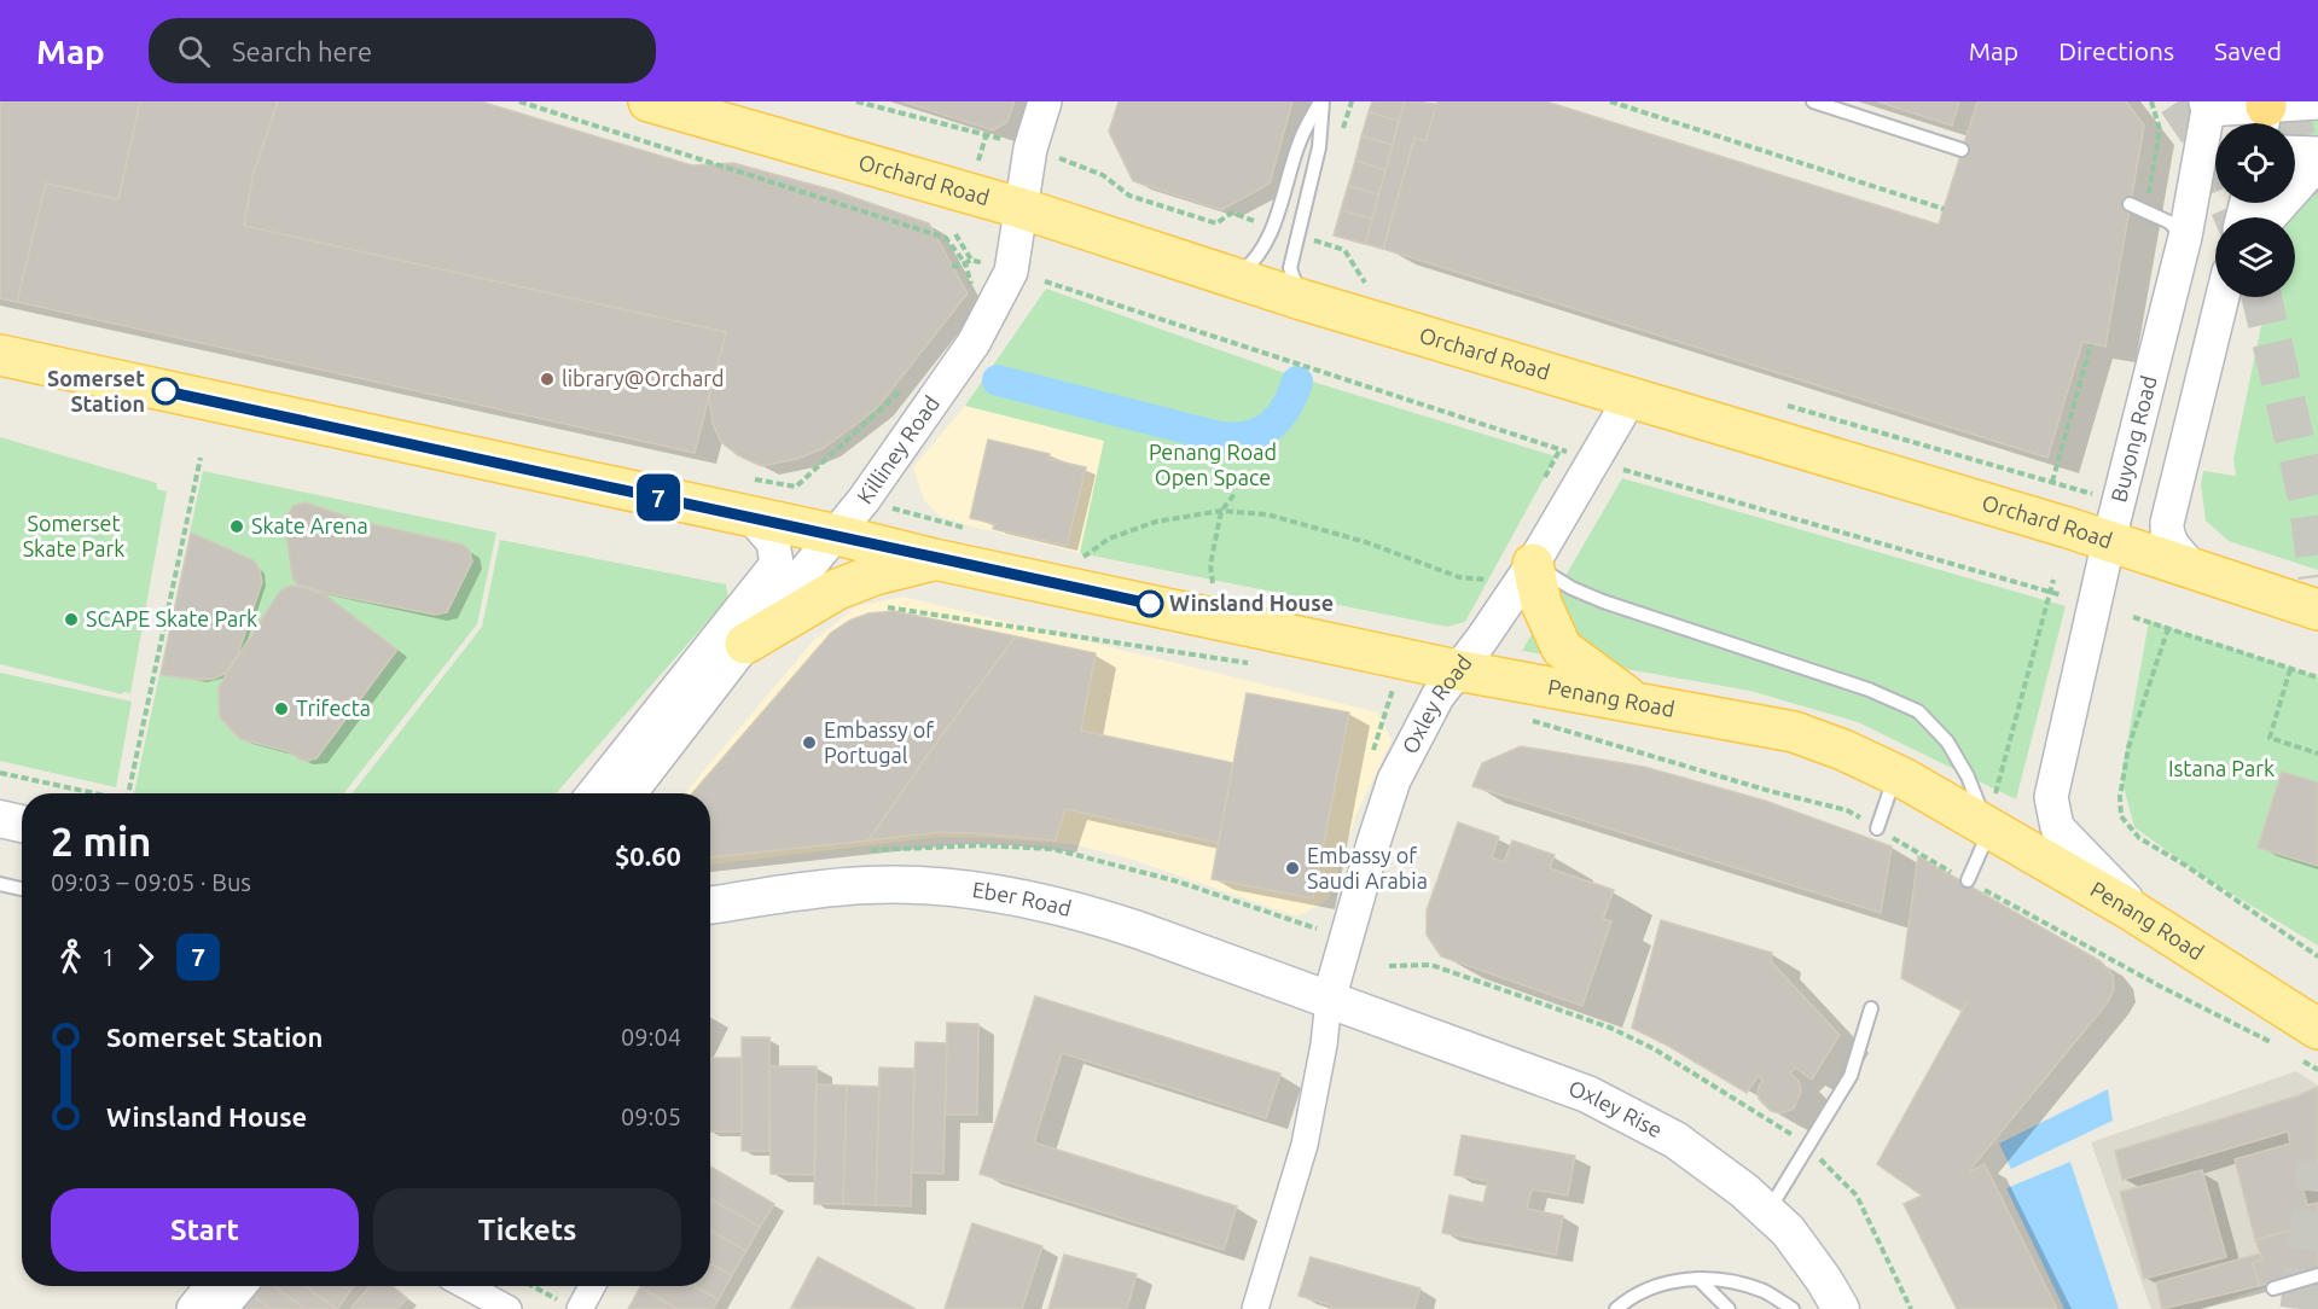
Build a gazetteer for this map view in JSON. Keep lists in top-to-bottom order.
{
  "streets": {
    "main road": [
      "Orchard Road",
      "Penang Road",
      "Eber Road",
      "Oxley Rise"
    ],
    "street": ["Buyong Road", "Killiney Road", "Oxley Road"]
  },
  "crossings": [
    ["Orchard Road", "Buyong Road"],
    ["Orchard Road", "Killiney Road"],
    ["Orchard Road", "Oxley Road"],
    ["Buyong Road", "Penang Road"],
    ["Killiney Road", "Penang Road"],
    ["Penang Road", "Oxley Road"],
    ["Oxley Road", "Eber Road"],
    ["Oxley Road", "Oxley Rise"],
    ["Eber Road", "Oxley Rise"]
  ],
  "parks": ["Penang Road Open Space", "Somerset Skate Park", "Istana Park"],
  "places": [
    "library@Orchard",
    "Somerset Station",
    "Skate Arena",
    "Winsland House",
    "SCAPE Skate Park",
    "Trifecta",
    "Embassy of Portugal",
    "Embassy of Saudi Arabia"
  ],
  "lines": ["bus line 7"],
  "page": {
    "header": "Map",
    "search": "Search here",
    "nav": ["Map", "Directions", "Saved"],
    "on_map": "7",
    "heading": ["2 min", "09:03 – 09:05 · Bus", "$0.60"],
    "legs": ["1", "7"],
    "list": [
      {
        "name": "Somerset Station",
        "value": "09:04"
      },
      {
        "name": "Winsland House",
        "value": "09:05"
      }
    ],
    "buttons": ["Start", "Tickets"]
  }
}
